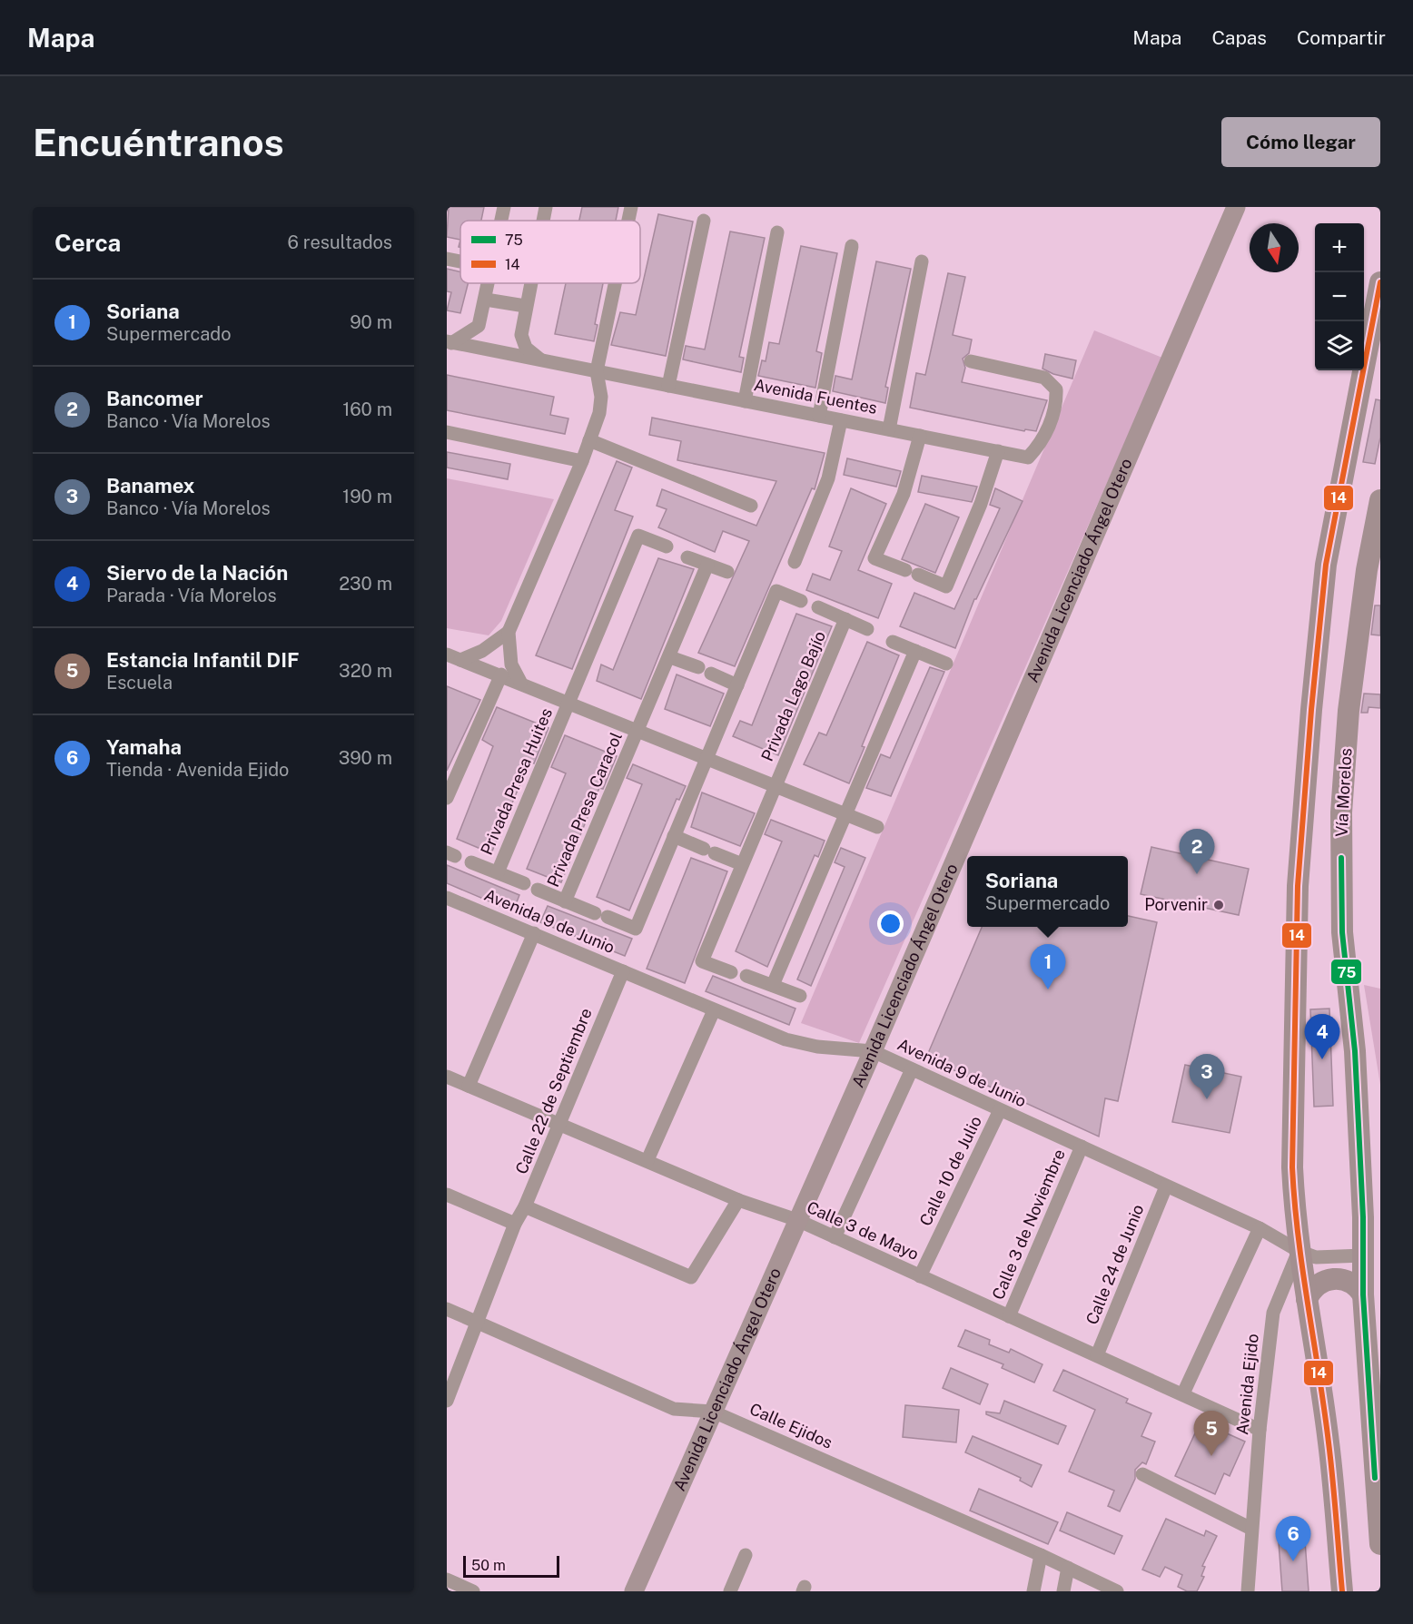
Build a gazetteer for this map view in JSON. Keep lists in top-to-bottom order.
{
  "streets": {
    "main road": ["Avenida Licenciado Ángel Otero", "Vía Morelos"],
    "street": [
      "Avenida Fuentes",
      "Privada Lago Bajío",
      "Privada Presa Huites",
      "Privada Presa Caracol",
      "Avenida 9 de Junio",
      "Calle 22 de Septiembre",
      "Calle 10 de Julio",
      "Calle 3 de Noviembre",
      "Calle 3 de Mayo",
      "Calle 24 de Junio",
      "Avenida Ejido",
      "Calle Ejidos"
    ]
  },
  "crossings": [
    ["Avenida Licenciado Ángel Otero", "Avenida 9 de Junio"],
    ["Avenida Licenciado Ángel Otero", "Calle 3 de Mayo"],
    ["Avenida Licenciado Ángel Otero", "Calle Ejidos"],
    ["Vía Morelos", "Avenida 9 de Junio"],
    ["Avenida 9 de Junio", "Calle 22 de Septiembre"],
    ["Avenida 9 de Junio", "Calle 10 de Julio"],
    ["Avenida 9 de Junio", "Calle 3 de Noviembre"],
    ["Avenida 9 de Junio", "Calle 24 de Junio"],
    ["Avenida 9 de Junio", "Avenida Ejido"],
    ["Calle 22 de Septiembre", "Calle 3 de Mayo"],
    ["Calle 22 de Septiembre", "Calle Ejidos"],
    ["Calle 10 de Julio", "Calle 3 de Mayo"],
    ["Calle 3 de Noviembre", "Calle 3 de Mayo"],
    ["Calle 3 de Mayo", "Calle 24 de Junio"],
    ["Calle 3 de Mayo", "Avenida Ejido"]
  ],
  "places": ["Porvenir"],
  "lines": ["transit line 14", "transit line 75"],
  "legend": ["75", "14"],
  "scale_bar": "50 m",
  "north": "bottom",
  "page": {
    "header": "Mapa",
    "nav": ["Mapa", "Capas", "Compartir"],
    "buttons": "Cómo llegar",
    "title": "Encuéntranos",
    "heading": ["Cerca", "6 resultados"],
    "map_buttons": ["+", "−"],
    "list": [
      {
        "mark": "1",
        "name": "Soriana",
        "note": "Supermercado",
        "value": "90 m"
      },
      {
        "mark": "2",
        "name": "Bancomer",
        "note": "Banco · Vía Morelos",
        "value": "160 m"
      },
      {
        "mark": "3",
        "name": "Banamex",
        "note": "Banco · Vía Morelos",
        "value": "190 m"
      },
      {
        "mark": "4",
        "name": "Siervo de la Nación",
        "note": "Parada · Vía Morelos",
        "value": "230 m"
      },
      {
        "mark": "5",
        "name": "Estancia Infantil DIF",
        "note": "Escuela",
        "value": "320 m"
      },
      {
        "mark": "6",
        "name": "Yamaha",
        "note": "Tienda · Avenida Ejido",
        "value": "390 m"
      }
    ],
    "pins": [
      "2",
      "1",
      "4",
      "3",
      "5",
      "6"
    ],
    "popup": ["Soriana", "Supermercado"],
    "scale": "50 m"
  }
}
